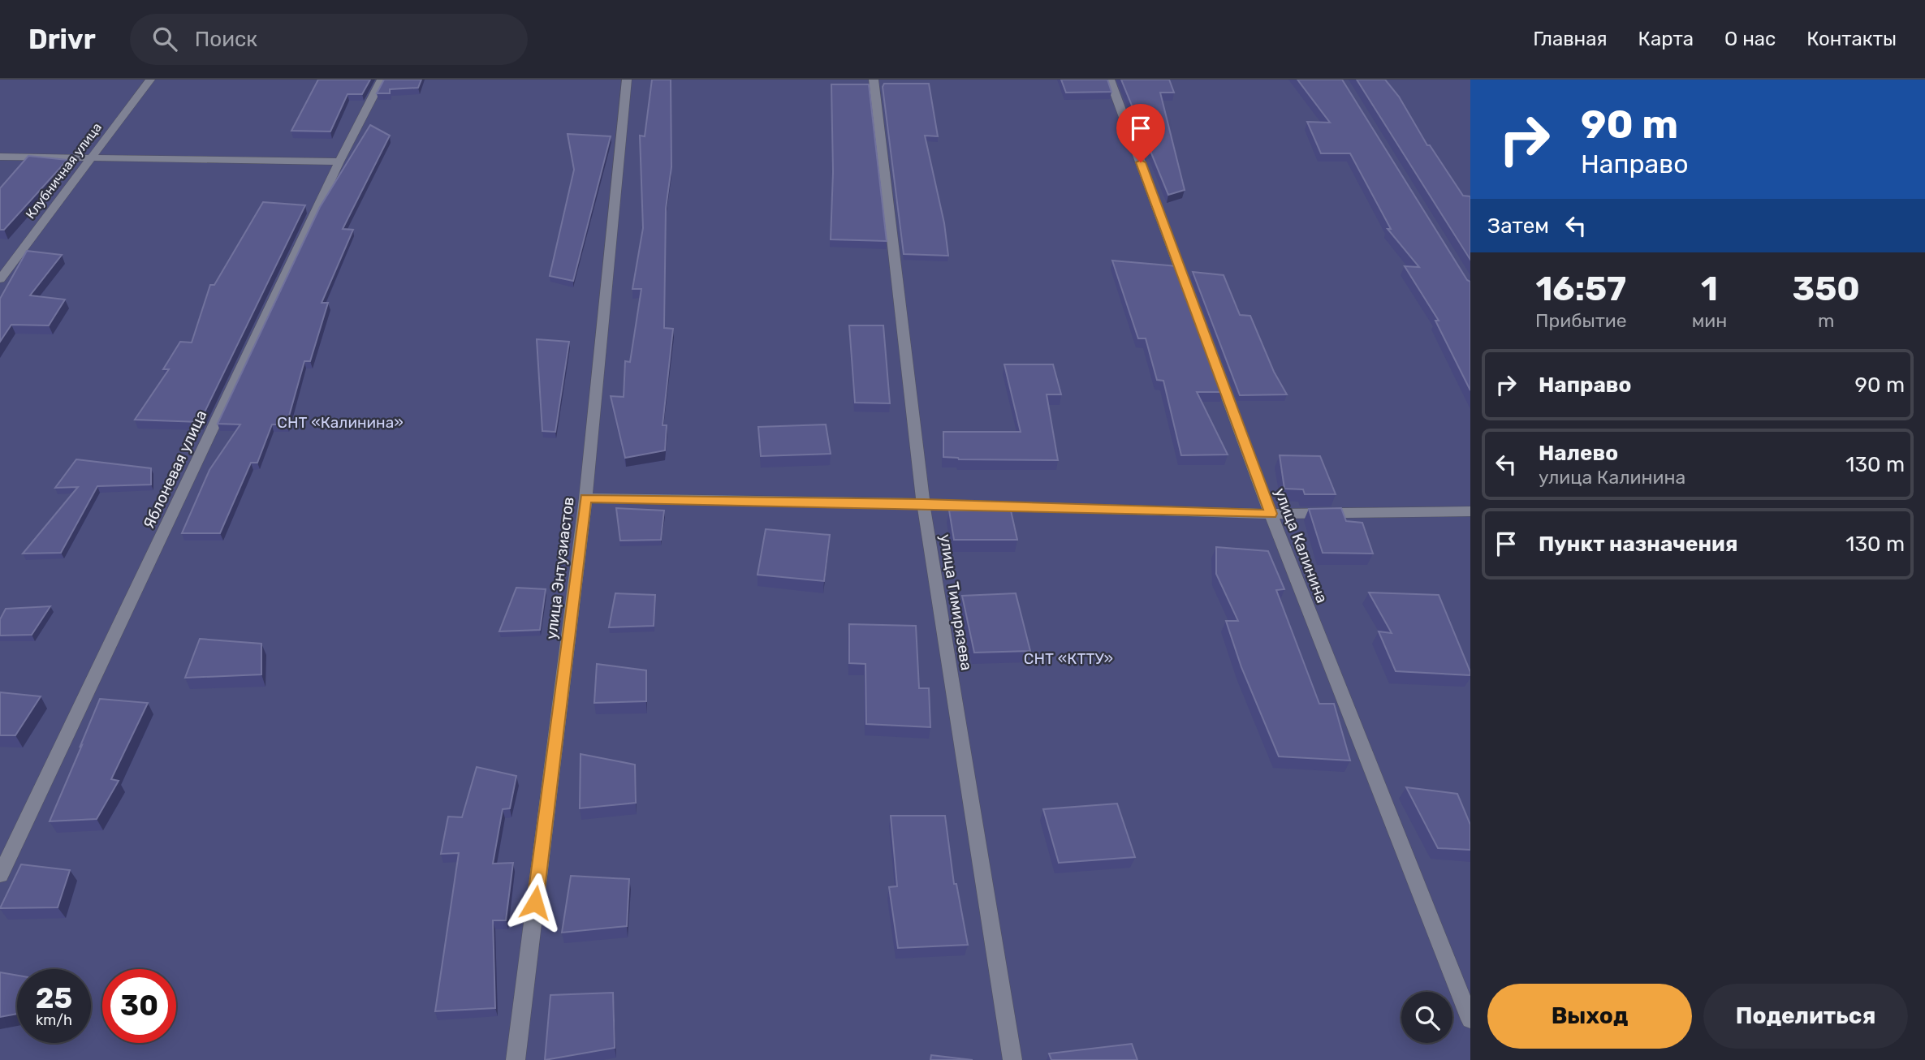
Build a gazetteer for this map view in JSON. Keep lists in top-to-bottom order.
{
  "streets": {
    "street": [
      "Клубничная улица",
      "Яблоневая улица",
      "улица Калинина",
      "улица Энтузиастов",
      "улица Тимирязева"
    ]
  },
  "parks": ["СНТ «Калинина»", "СНТ «КТТУ»"],
  "page": {
    "header": "Drivr",
    "search": "Поиск",
    "nav": [
      "Главная",
      "Карта",
      "О нас",
      "Контакты"
    ],
    "turn": ["90 m", "Направо"],
    "then": "Затем",
    "eta": [
      "16:57",
      "Прибытие",
      "1",
      "мин",
      "350",
      "m"
    ],
    "list": [
      {
        "name": "Направо",
        "value": "90 m"
      },
      {
        "name": "Налево",
        "note": "улица Калинина",
        "value": "130 m"
      },
      {
        "name": "Пункт назначения",
        "value": "130 m"
      }
    ],
    "speed": "25 km/h",
    "limit": "30",
    "buttons": ["Выход", "Поделиться"]
  }
}
